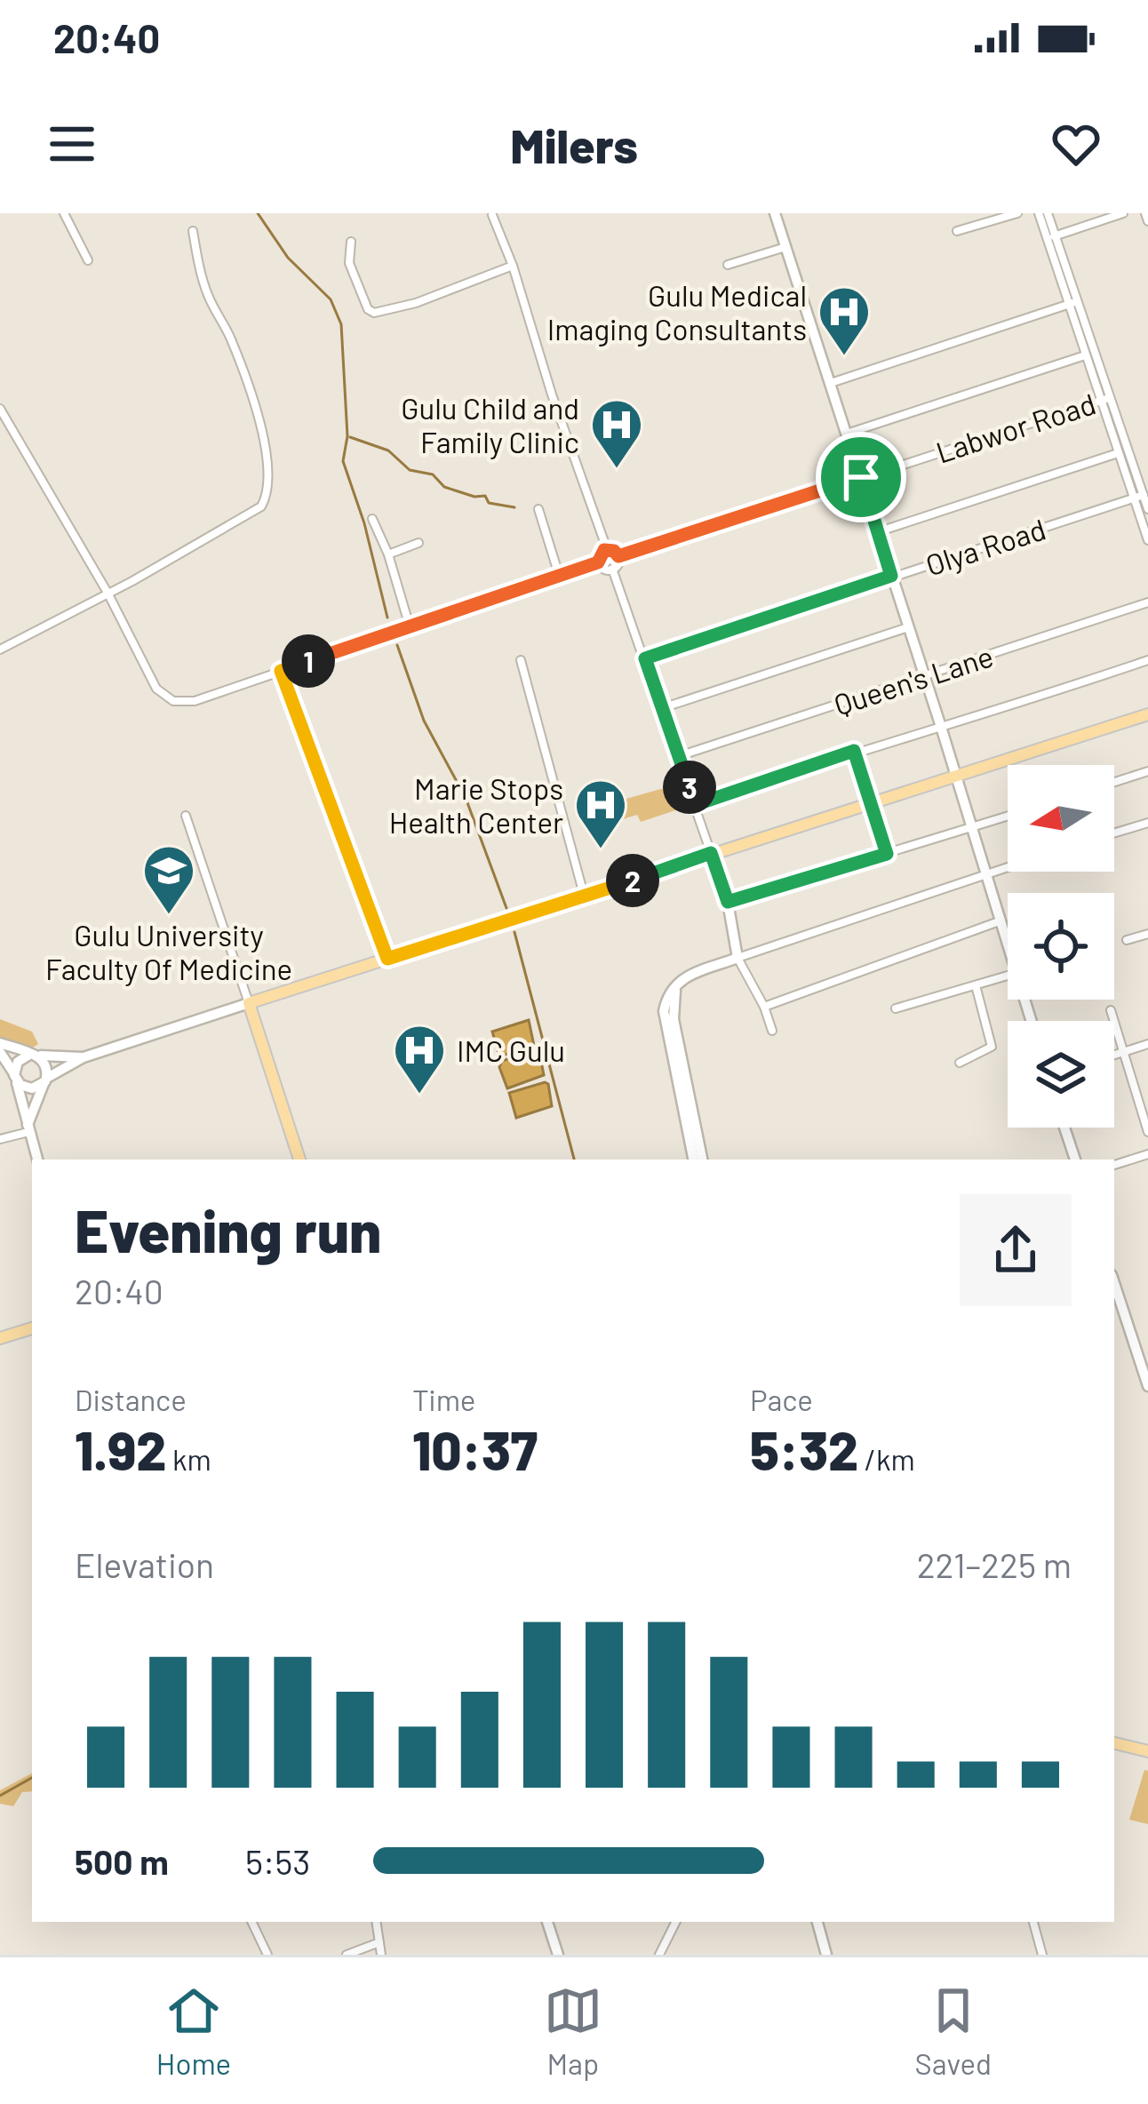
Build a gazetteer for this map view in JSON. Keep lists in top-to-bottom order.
{
  "streets": {
    "street": ["Labwor Road", "Olya Road", "Queen's Lane"]
  },
  "places": {
    "hospital": [
      "Gulu Medical Imaging Consultants",
      "Gulu Child and Family Clinic",
      "Marie Stops Health Center",
      "IMC Gulu"
    ],
    "school or university": ["Gulu University Faculty Of Medicine"]
  },
  "north": "left",
  "page": {
    "status": "20:40",
    "header": "Milers",
    "pins": ["1", "3", "2"],
    "heading": ["Evening run", "20:40"],
    "stats": [
      ["Distance", "1.92 km"],
      ["Time", "10:37"],
      ["Pace", "5:32 /km"]
    ],
    "chart": ["Elevation", "221–225 m"],
    "list": [
      {
        "name": "500 m",
        "note": "5:53"
      }
    ],
    "tabs": ["Home", "Map", "Saved"]
  }
}
